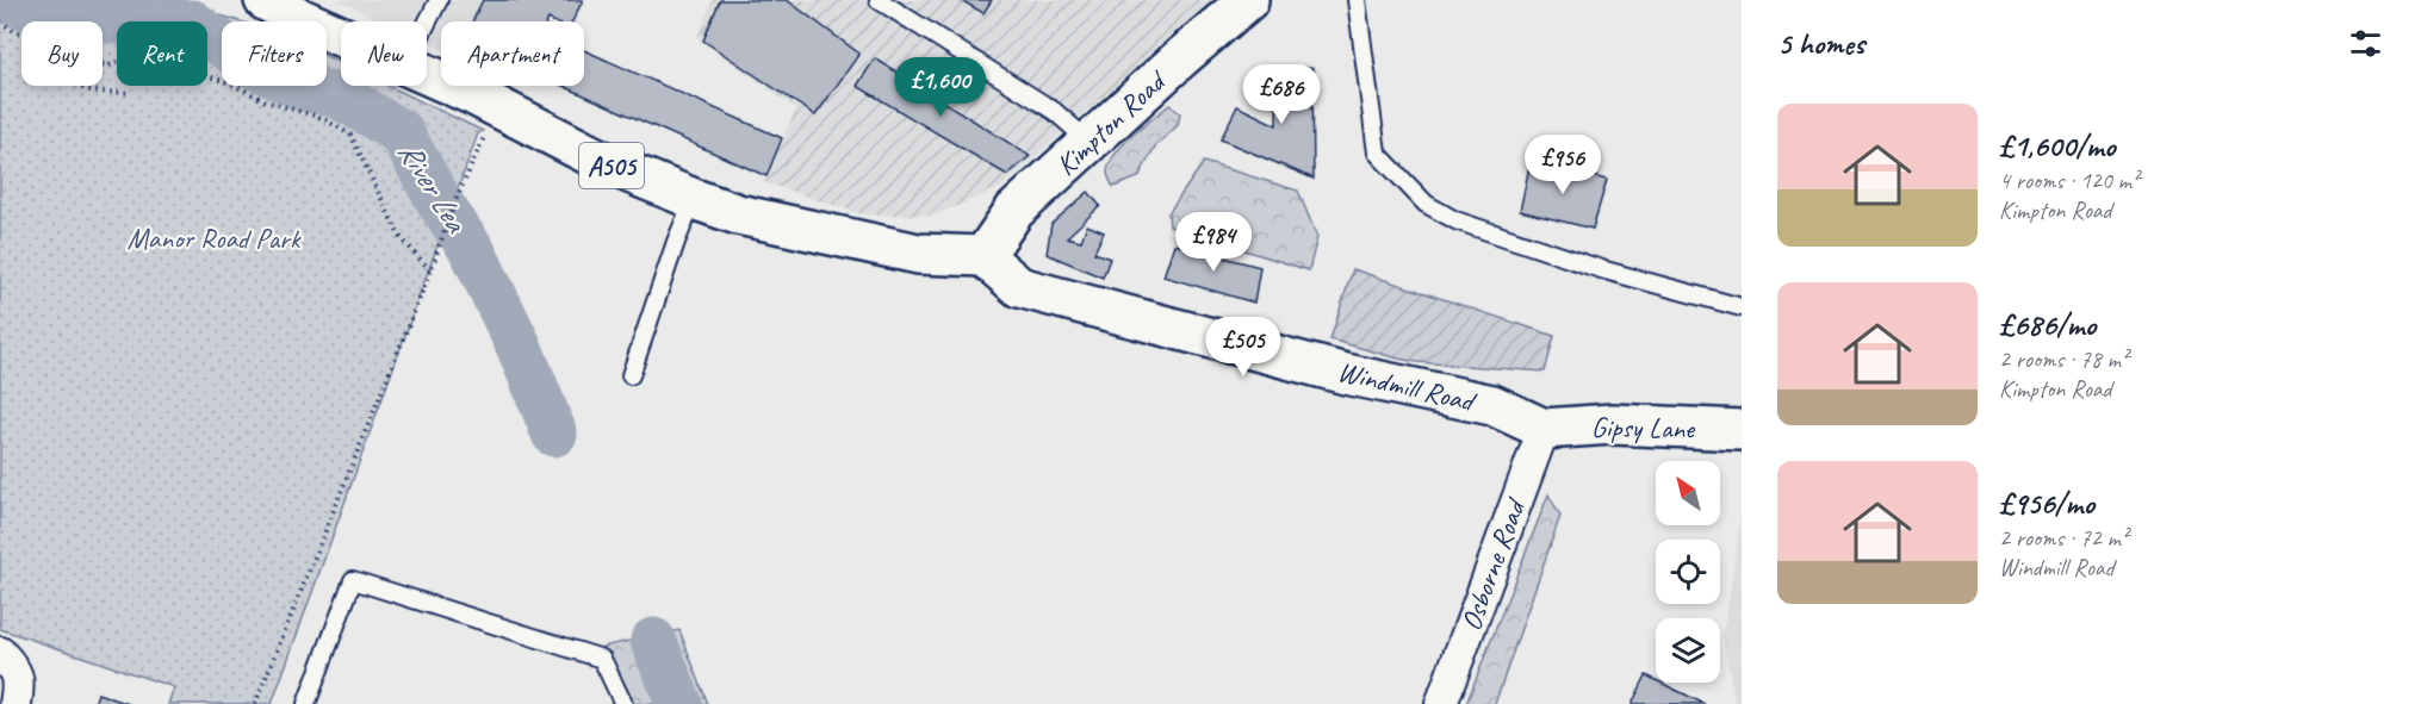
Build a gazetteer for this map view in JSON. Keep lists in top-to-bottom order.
{
  "streets": {
    "main road": [
      "Kimpton Road",
      "A505",
      "Windmill Road",
      "Gipsy Lane"
    ],
    "street": ["Osborne Road"]
  },
  "crossings": [
    ["Kimpton Road", "A505"],
    ["Kimpton Road", "Windmill Road"],
    ["A505", "Windmill Road"],
    ["Windmill Road", "Gipsy Lane"],
    ["Windmill Road", "Osborne Road"],
    ["Gipsy Lane", "Osborne Road"]
  ],
  "water": ["River Lea"],
  "parks": ["Manor Road Park"],
  "north": "top left",
  "page": {
    "heading": "5 homes",
    "chip": [
      "Buy",
      "Rent",
      "Filters",
      "New",
      "Apartment"
    ],
    "price": [
      "£1,600",
      "£686",
      "£956",
      "£984",
      "£505"
    ],
    "list": [
      {
        "name": "£1,600/mo",
        "note": "4 rooms · 120 m² · Kimpton Road"
      },
      {
        "name": "£686/mo",
        "note": "2 rooms · 78 m² · Kimpton Road"
      },
      {
        "name": "£956/mo",
        "note": "2 rooms · 72 m² · Windmill Road"
      }
    ]
  }
}
